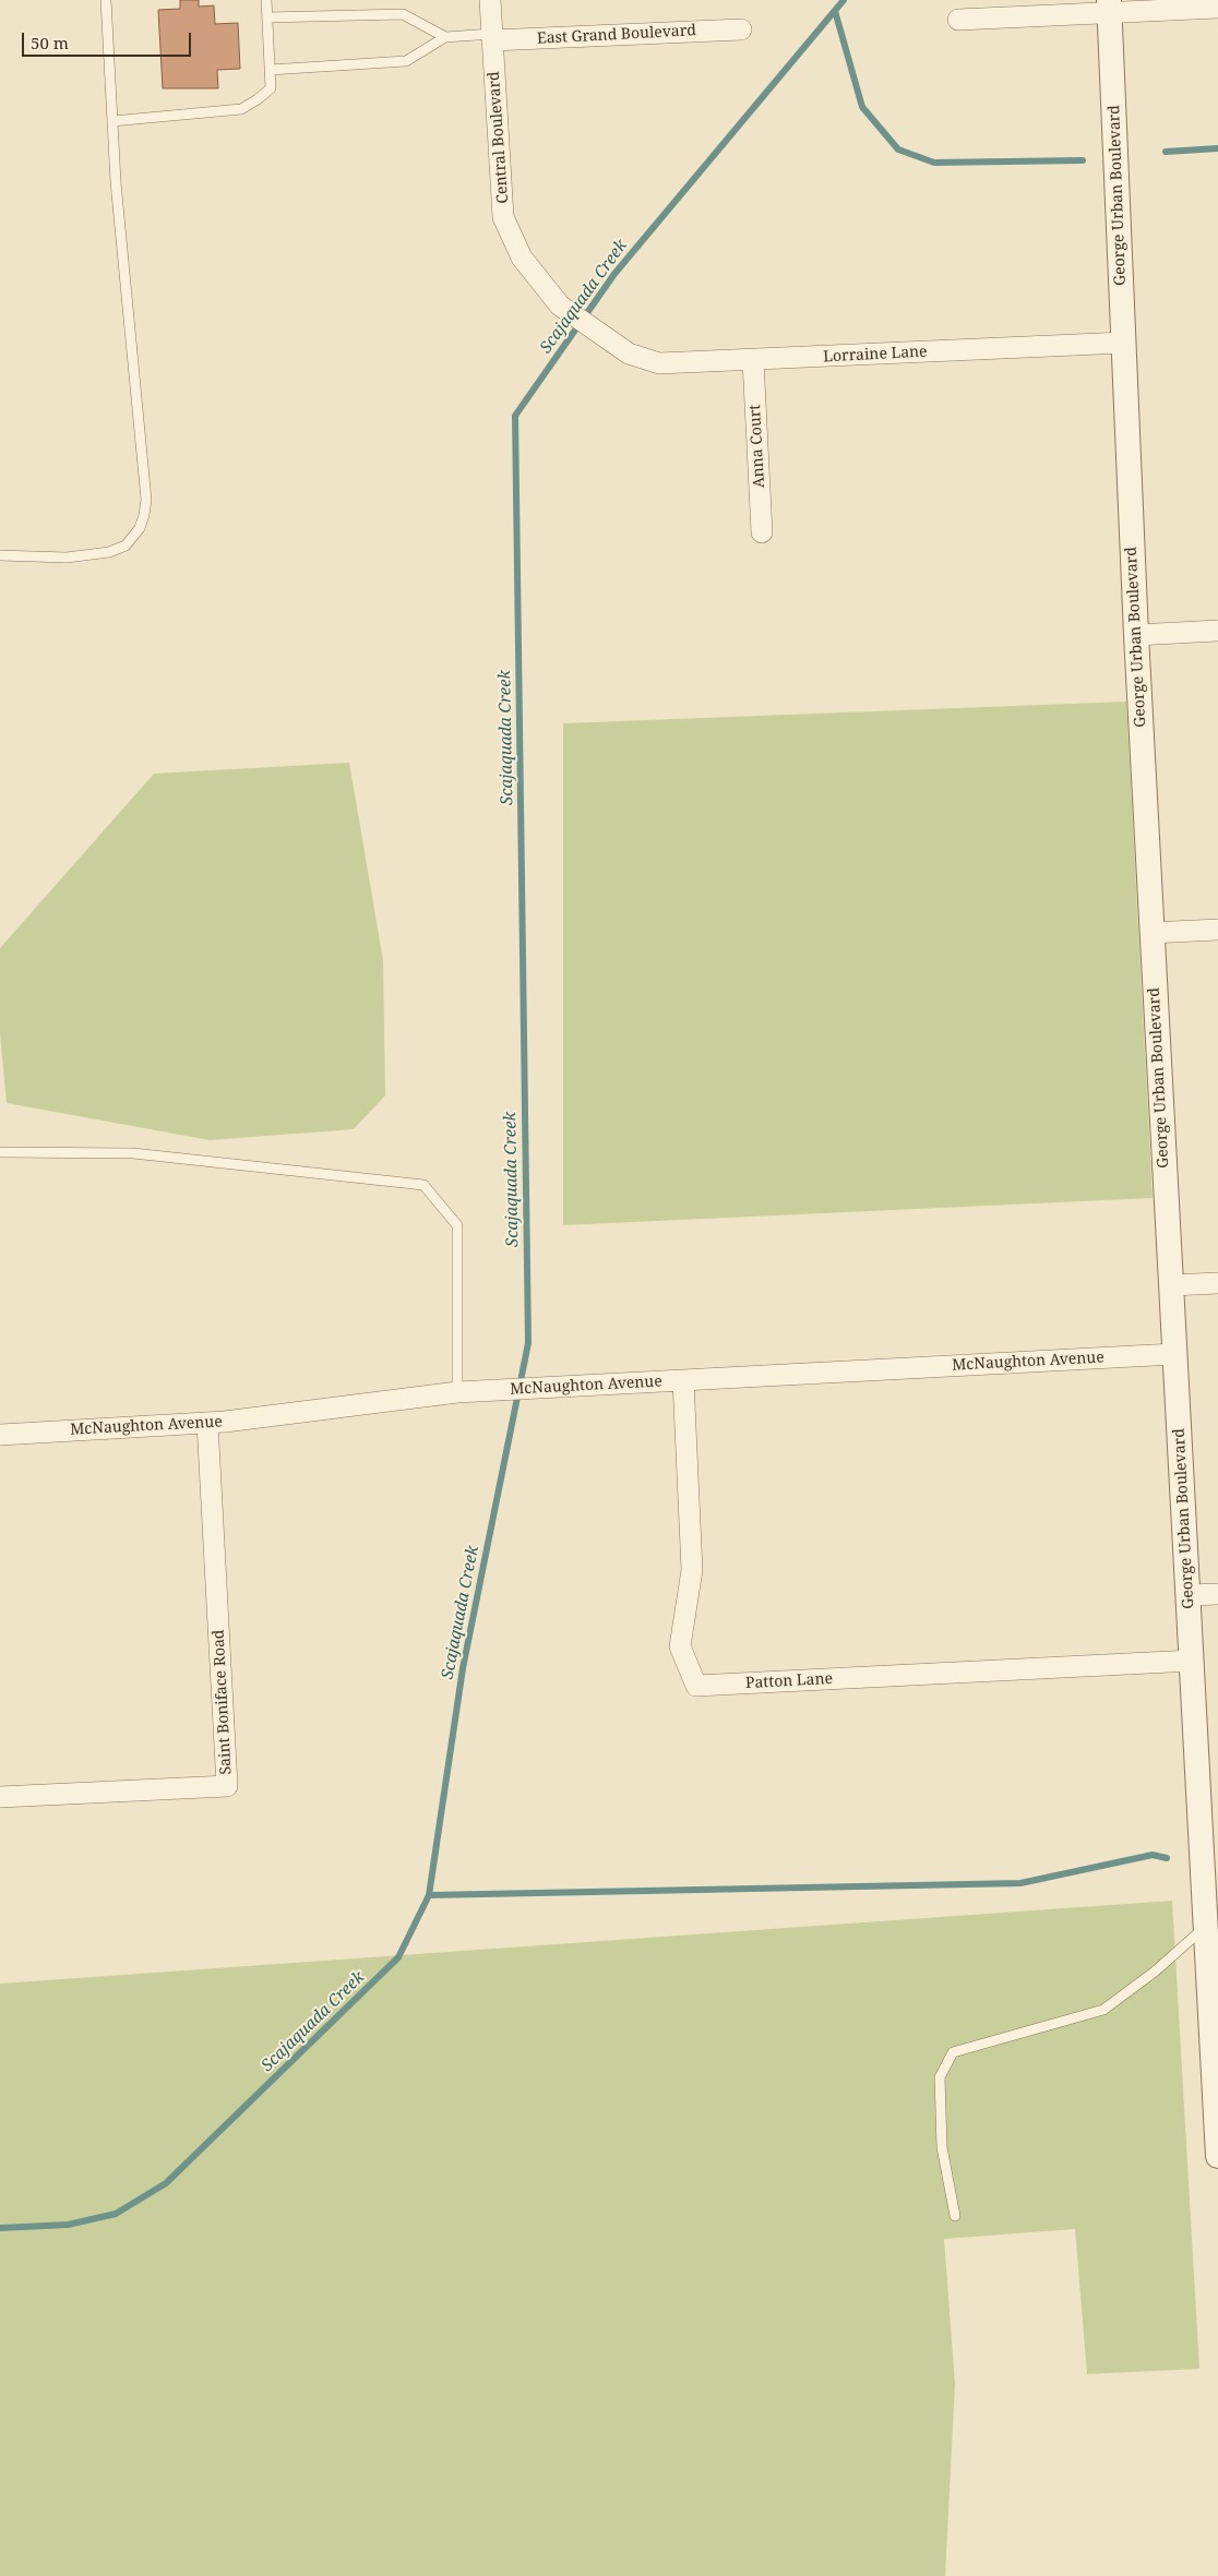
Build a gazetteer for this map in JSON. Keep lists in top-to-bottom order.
{
  "streets": {
    "street": [
      "East Grand Boulevard",
      "Central Boulevard",
      "George Urban Boulevard",
      "Lorraine Lane",
      "Anna Court",
      "McNaughton Avenue",
      "Patton Lane",
      "Saint Boniface Road"
    ]
  },
  "crossings": [
    ["East Grand Boulevard", "Central Boulevard"],
    ["Central Boulevard", "Lorraine Lane"],
    ["George Urban Boulevard", "Lorraine Lane"],
    ["George Urban Boulevard", "McNaughton Avenue"],
    ["George Urban Boulevard", "Patton Lane"],
    ["Lorraine Lane", "Anna Court"],
    ["McNaughton Avenue", "Patton Lane"],
    ["McNaughton Avenue", "Saint Boniface Road"]
  ],
  "water": ["Scajaquada Creek"],
  "scale_bar": "50 m"
}
